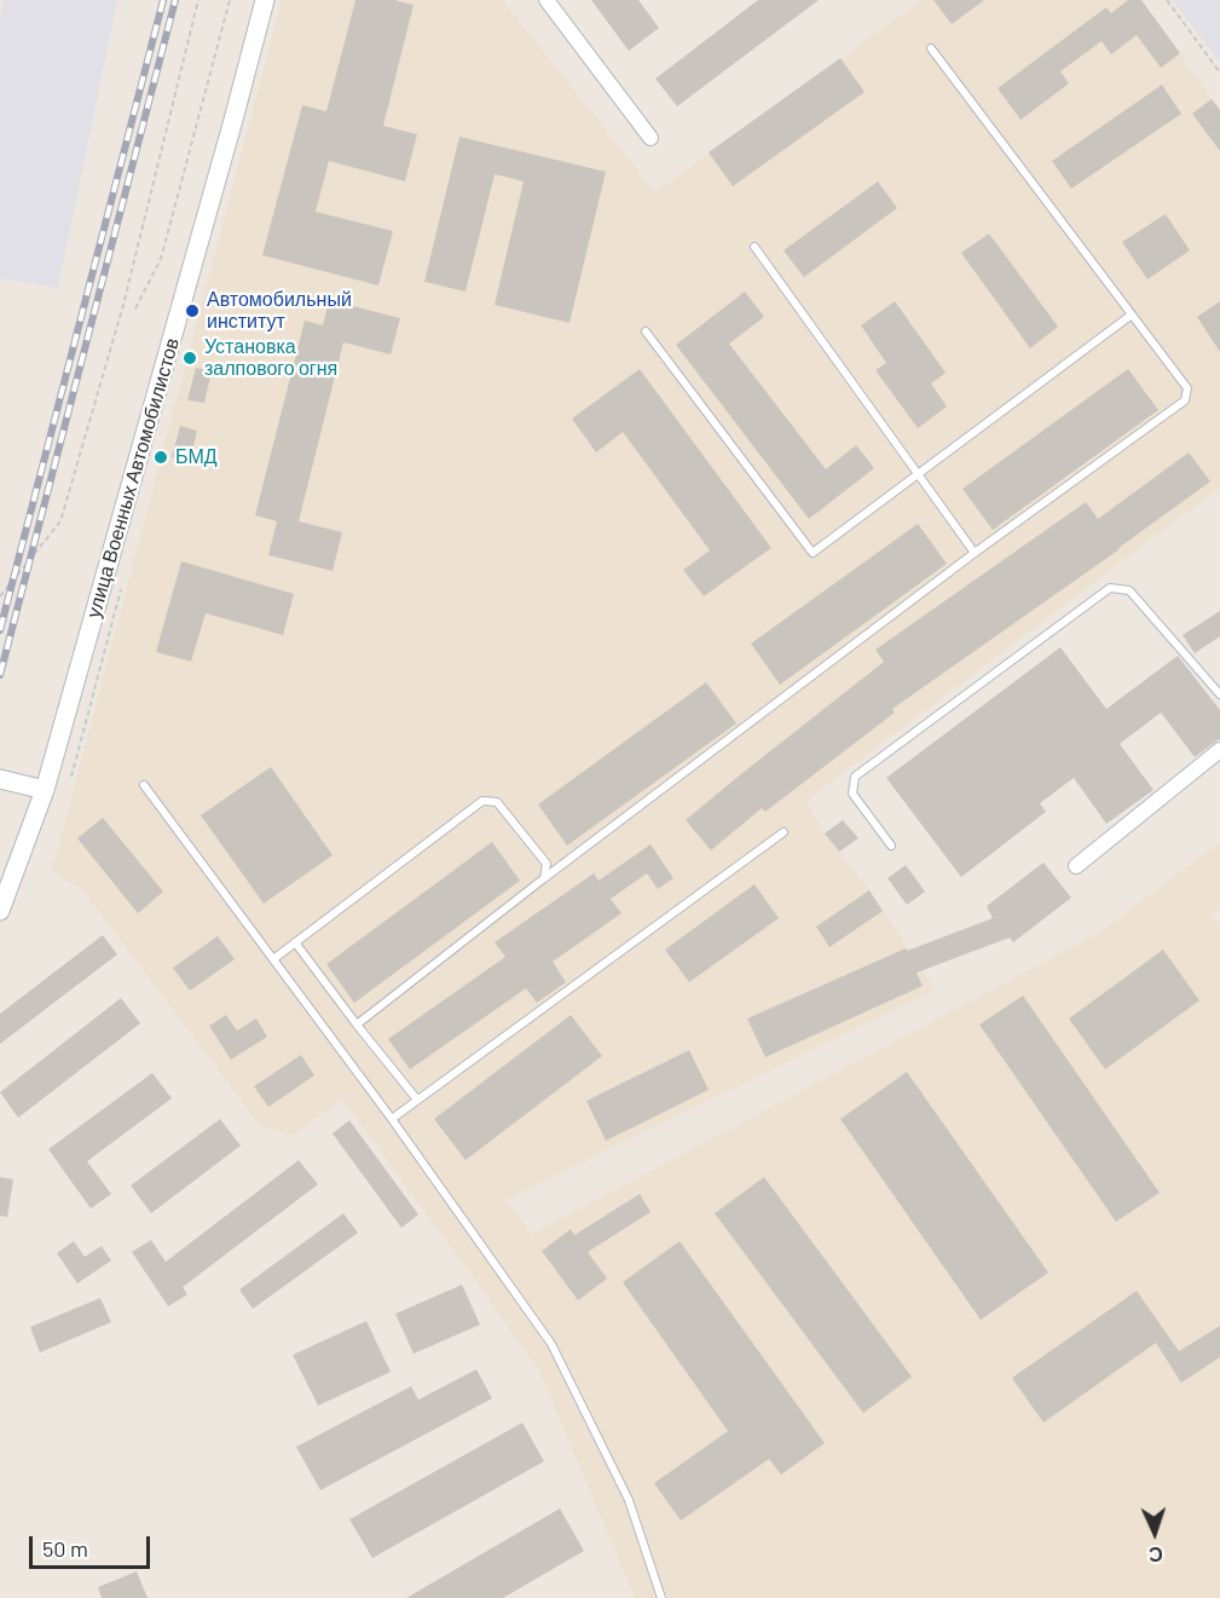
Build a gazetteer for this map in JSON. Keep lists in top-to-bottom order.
{
  "streets": {
    "street": ["улица Военных Автомобилистов"]
  },
  "places": ["Автомобильный институт", "Установка залпового огня", "БМД"],
  "scale_bar": "50 m",
  "north": "bottom"
}
